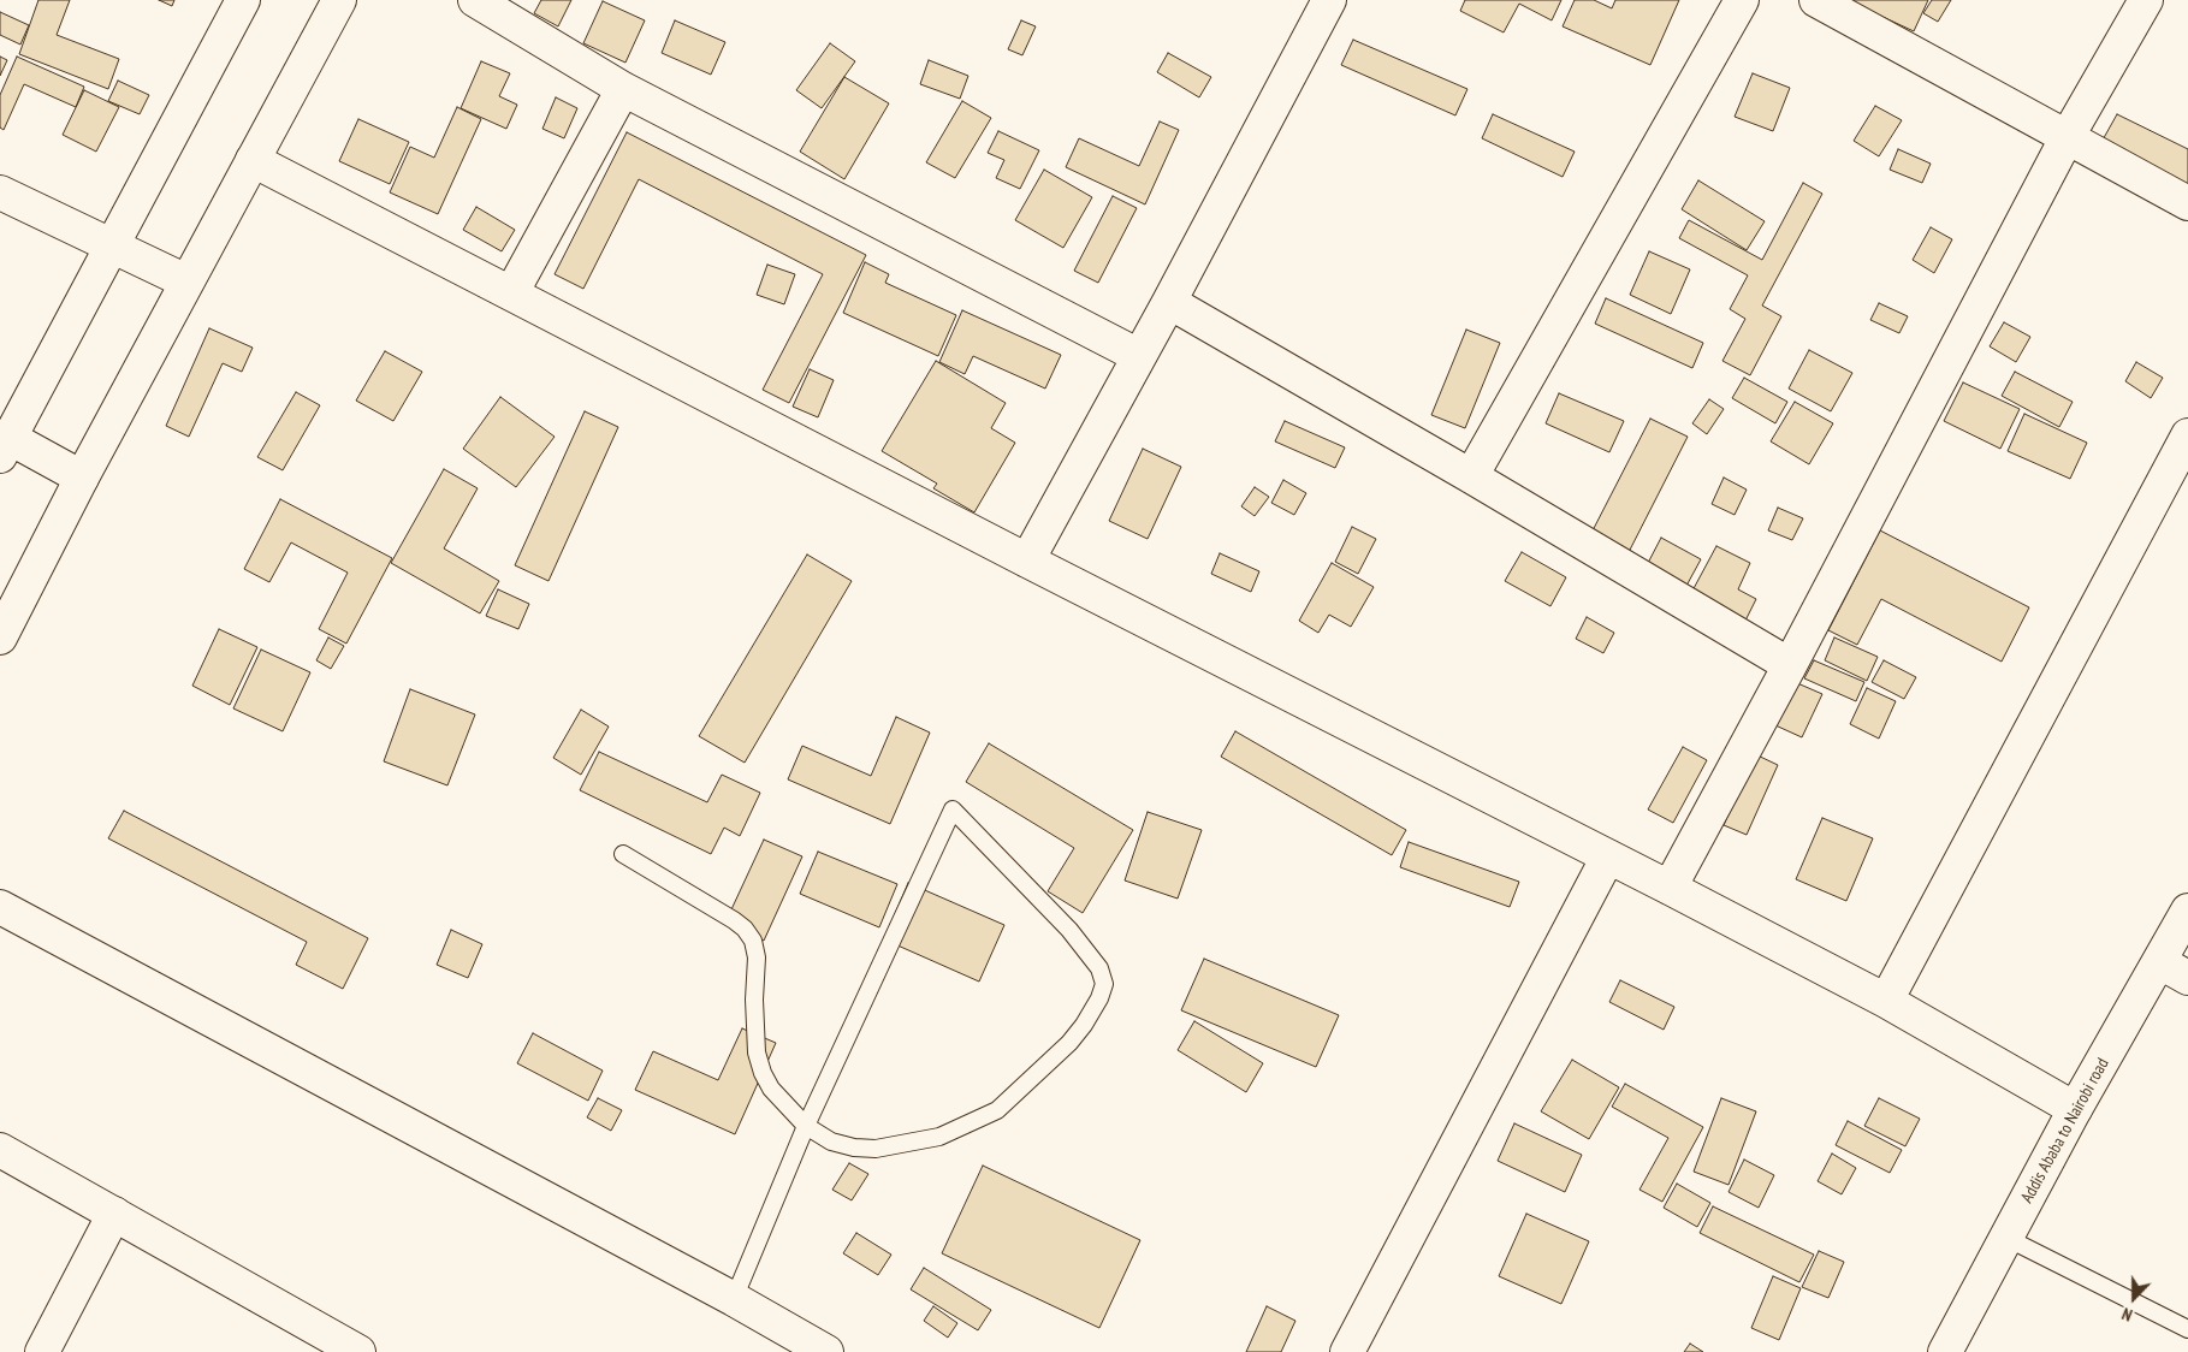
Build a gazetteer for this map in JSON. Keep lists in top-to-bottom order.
{
  "streets": {
    "main road": ["Addis Ababa to Nairobi road"]
  },
  "north": "bottom"
}
